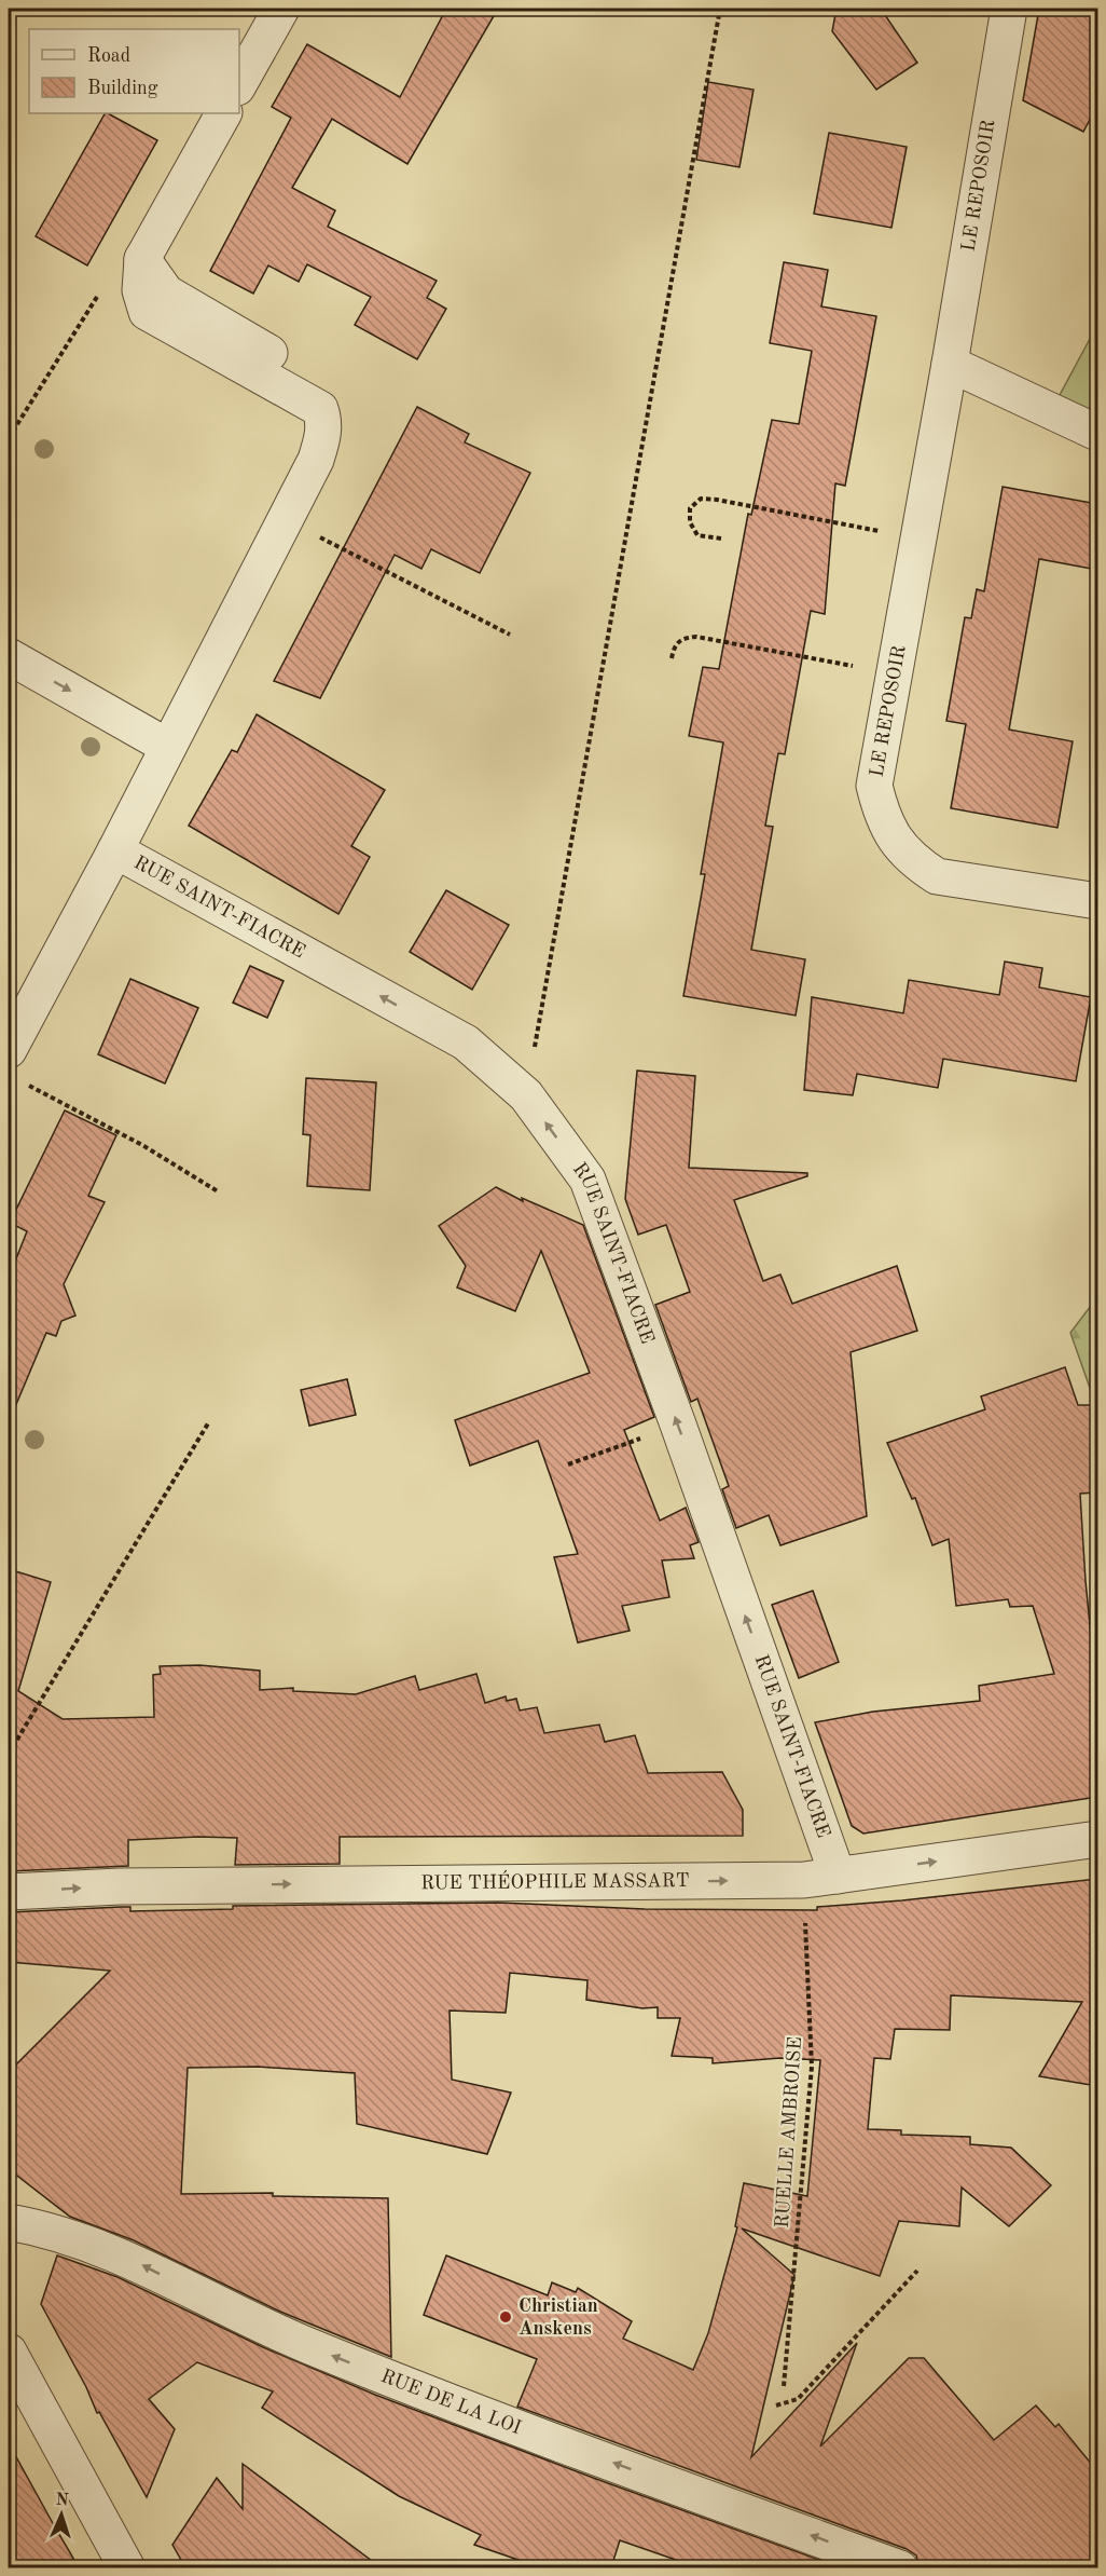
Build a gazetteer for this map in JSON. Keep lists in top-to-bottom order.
{
  "streets": {
    "street": [
      "LE REPOSOIR",
      "RUE SAINT-FIACRE",
      "RUE THÉOPHILE MASSART",
      "RUE DE LA LOI"
    ],
    "path": ["RUELLE AMBROISE"]
  },
  "crossings": [
    ["RUE SAINT-FIACRE", "RUE THÉOPHILE MASSART"],
    ["RUE SAINT-FIACRE", "RUELLE AMBROISE"],
    ["RUE THÉOPHILE MASSART", "RUELLE AMBROISE"]
  ],
  "one_way": ["RUE SAINT-FIACRE", "RUE THÉOPHILE MASSART", "RUE DE LA LOI"],
  "places": ["Christian Anskens"],
  "legend": ["Road", "Building"],
  "north": "top"
}
